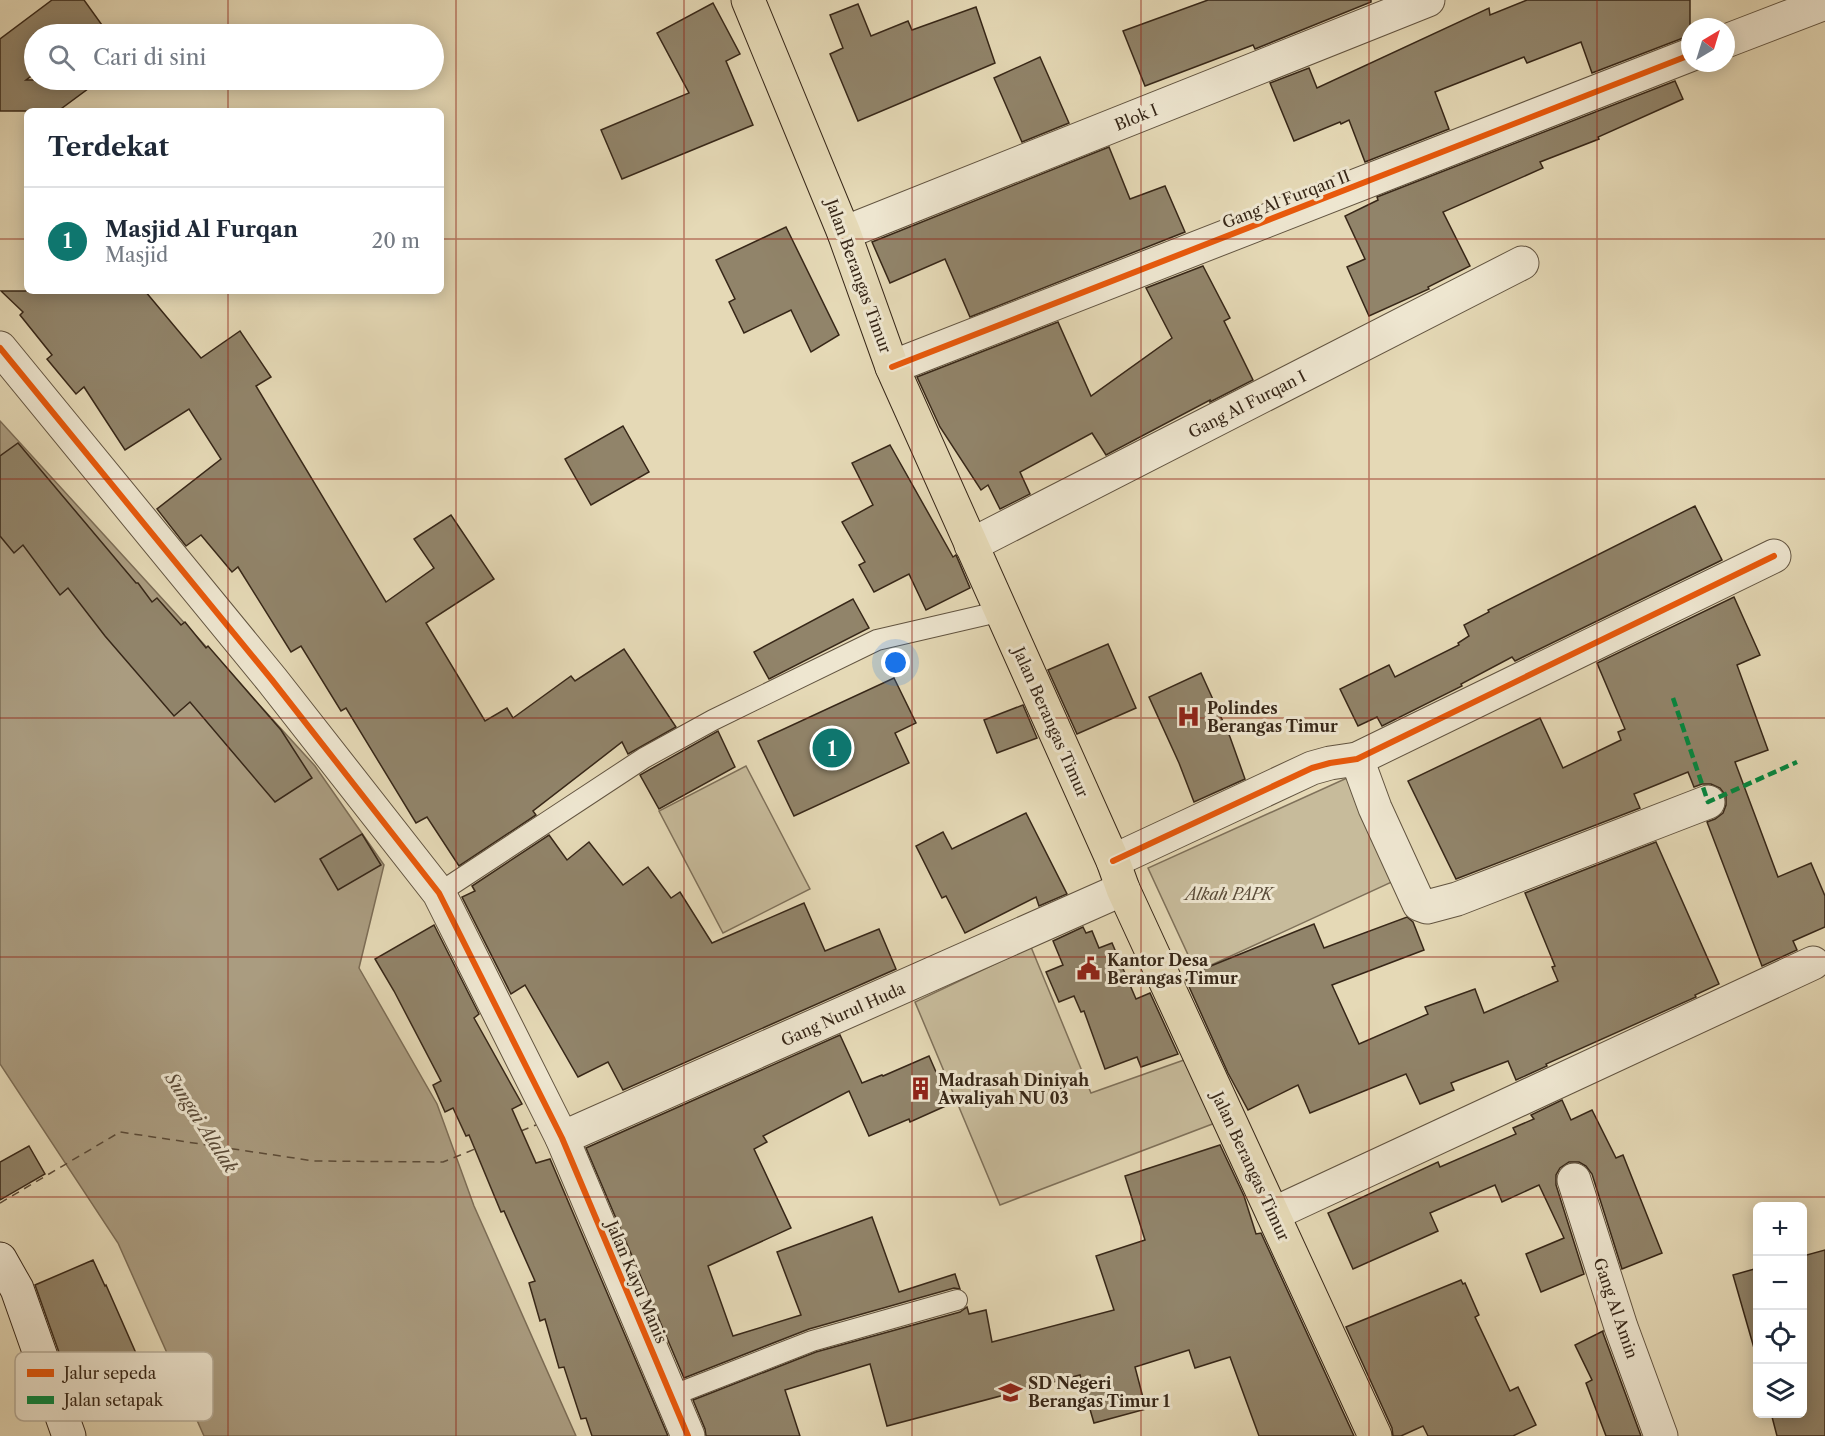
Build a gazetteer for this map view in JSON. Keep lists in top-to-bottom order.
{
  "streets": {
    "main road": ["Jalan Berangas Timur"],
    "street": [
      "Blok I",
      "Gang Al Furqan II",
      "Gang Al Furqan I",
      "Gang Nurul Huda",
      "Jalan Kayu Manis",
      "Gang Al Amin"
    ]
  },
  "crossings": [
    ["Blok I", "Jalan Berangas Timur"],
    ["Gang Al Furqan II", "Jalan Berangas Timur"],
    ["Jalan Berangas Timur", "Gang Al Furqan I"],
    ["Jalan Berangas Timur", "Gang Nurul Huda"],
    ["Gang Nurul Huda", "Jalan Kayu Manis"]
  ],
  "water": ["Sungai Alalak"],
  "parks": ["Alkah PAPK"],
  "places": {
    "hospital": ["Polindes Berangas Timur"],
    "public building": ["Kantor Desa Berangas Timur"],
    "building": ["Madrasah Diniyah Awaliyah NU 03"],
    "school or university": ["SD Negeri Berangas Timur 1"]
  },
  "legend": ["Jalur sepeda", "Jalan setapak"],
  "north": "top right",
  "page": {
    "search": "Cari di sini",
    "heading": "Terdekat",
    "list": [
      {
        "mark": "1",
        "name": "Masjid Al Furqan",
        "note": "Masjid",
        "value": "20 m"
      }
    ],
    "pins": "1",
    "map_buttons": ["+", "−"]
  }
}
